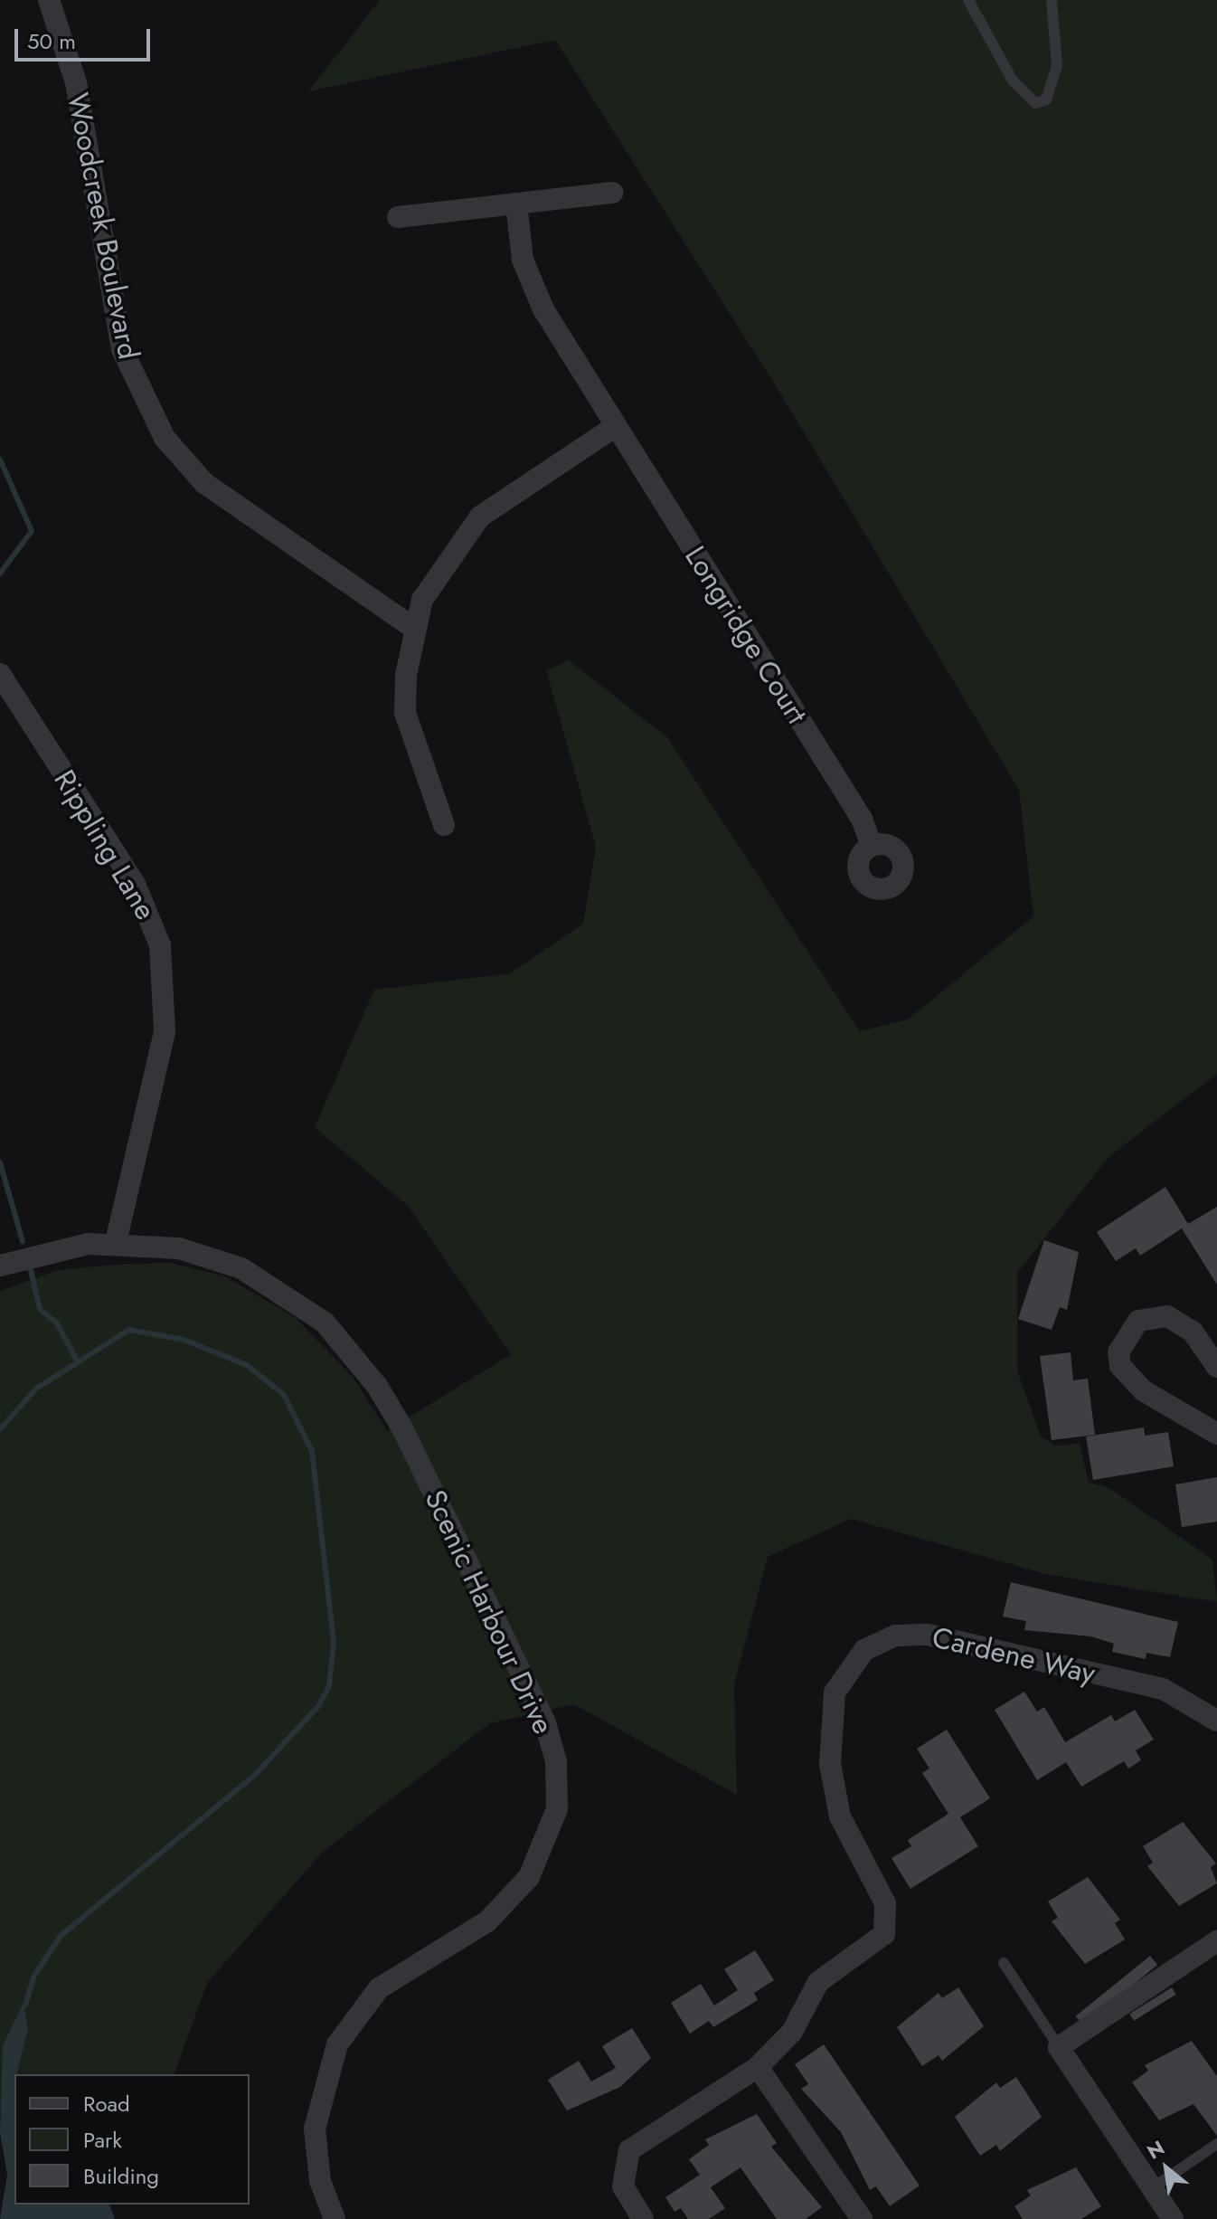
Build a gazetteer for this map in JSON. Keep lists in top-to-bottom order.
{
  "streets": {
    "street": [
      "Woodcreek Boulevard",
      "Longridge Court",
      "Rippling Lane",
      "Scenic Harbour Drive",
      "Cardene Way"
    ]
  },
  "crossings": [
    ["Rippling Lane", "Scenic Harbour Drive"]
  ],
  "legend": ["Road", "Park", "Building"],
  "scale_bar": "50 m",
  "north": "top left"
}
